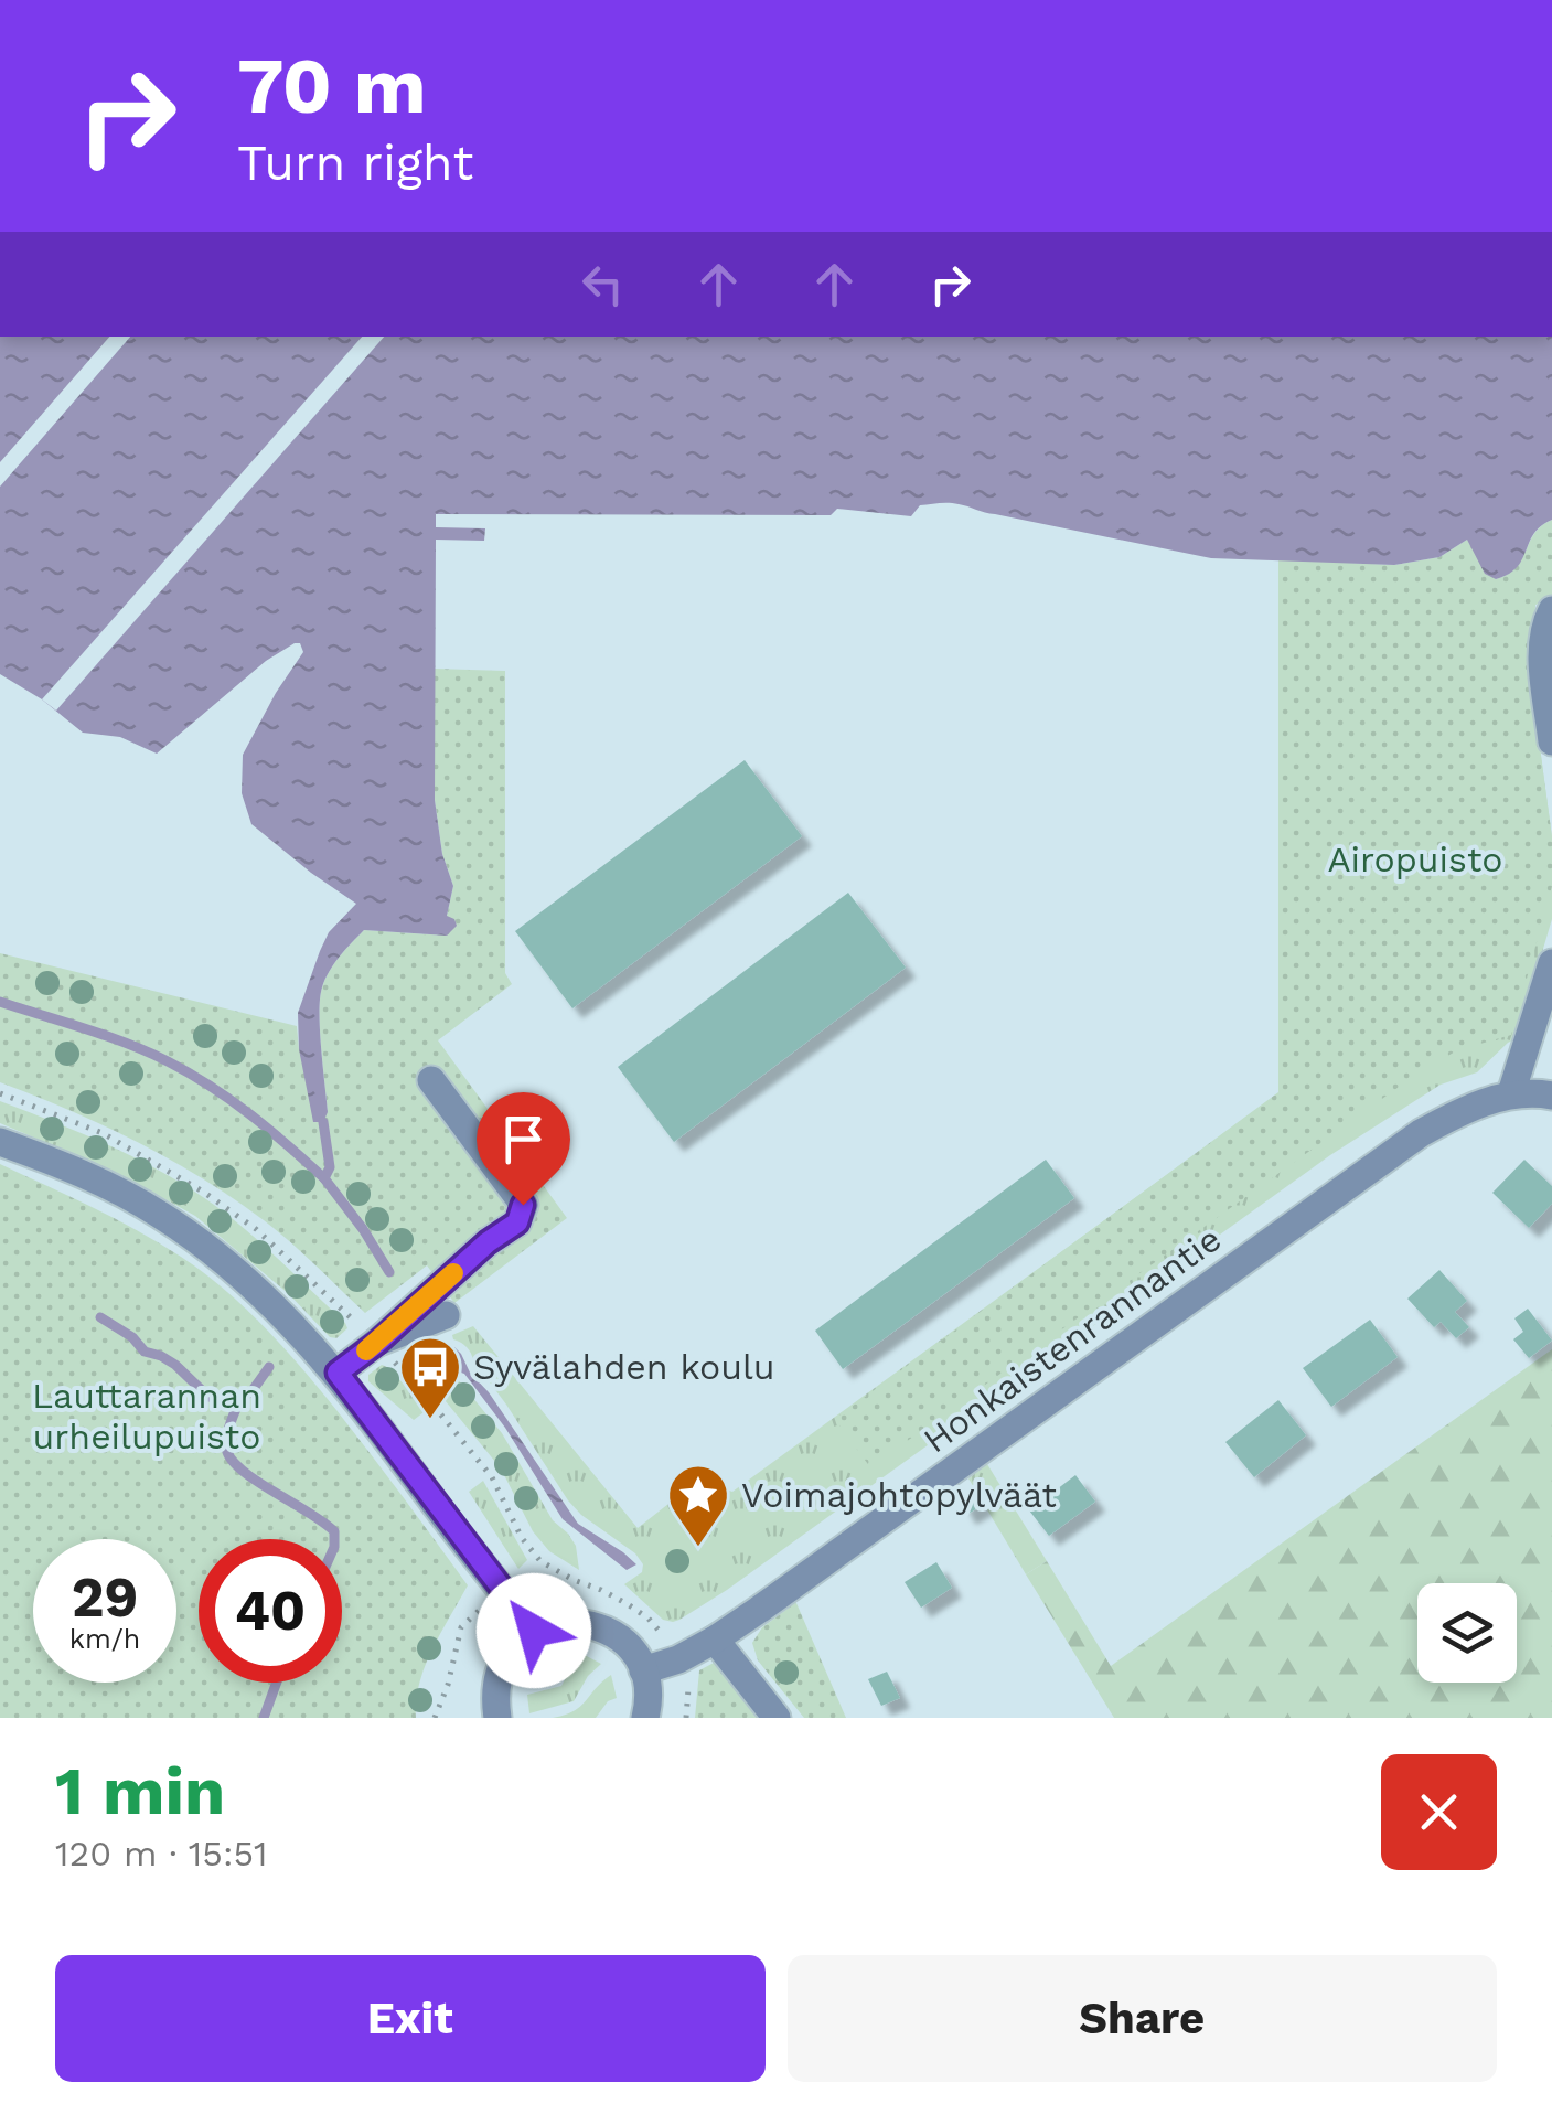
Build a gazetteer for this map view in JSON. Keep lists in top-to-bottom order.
{
  "streets": {
    "street": ["Honkaistenrannantie"]
  },
  "parks": ["Airopuisto", "Lauttarannan urheilupuisto"],
  "places": {
    "bus stop": ["Syvälahden koulu"],
    "place": ["Voimajohtopylväät"]
  },
  "page": {
    "turn": ["70 m", "Turn right"],
    "speed": "29 km/h",
    "limit": "40",
    "heading": ["1 min", "120 m · 15:51"],
    "buttons": ["Exit", "Share"]
  }
}
